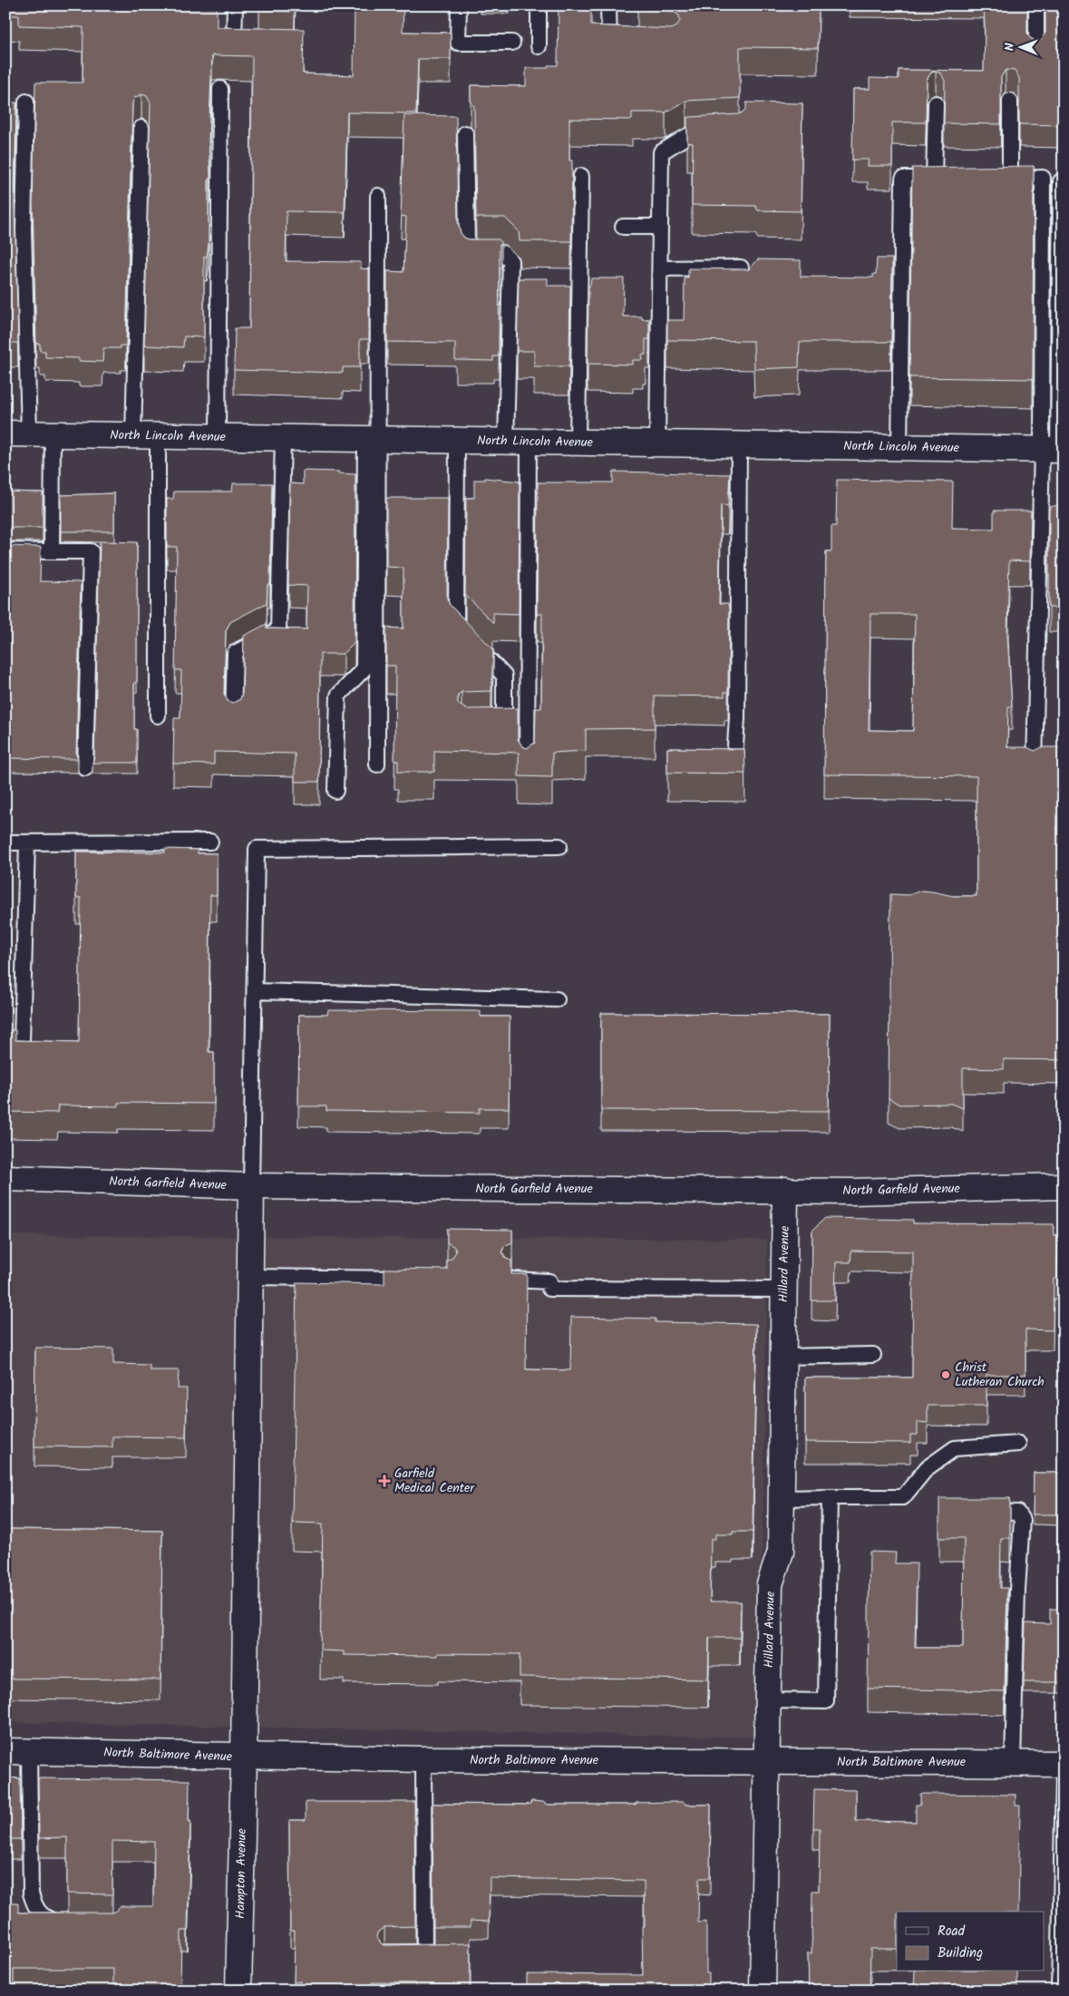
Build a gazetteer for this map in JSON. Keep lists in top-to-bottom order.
{
  "streets": {
    "street": [
      "North Lincoln Avenue",
      "North Garfield Avenue",
      "Hillard Avenue",
      "North Baltimore Avenue",
      "Hampton Avenue"
    ]
  },
  "crossings": [
    ["North Garfield Avenue", "Hillard Avenue"],
    ["Hillard Avenue", "North Baltimore Avenue"],
    ["North Baltimore Avenue", "Hampton Avenue"]
  ],
  "places": {
    "other": ["Christ Lutheran Church"],
    "health": ["Garfield Medical Center"]
  },
  "legend": ["Road", "Building"],
  "north": "left"
}
